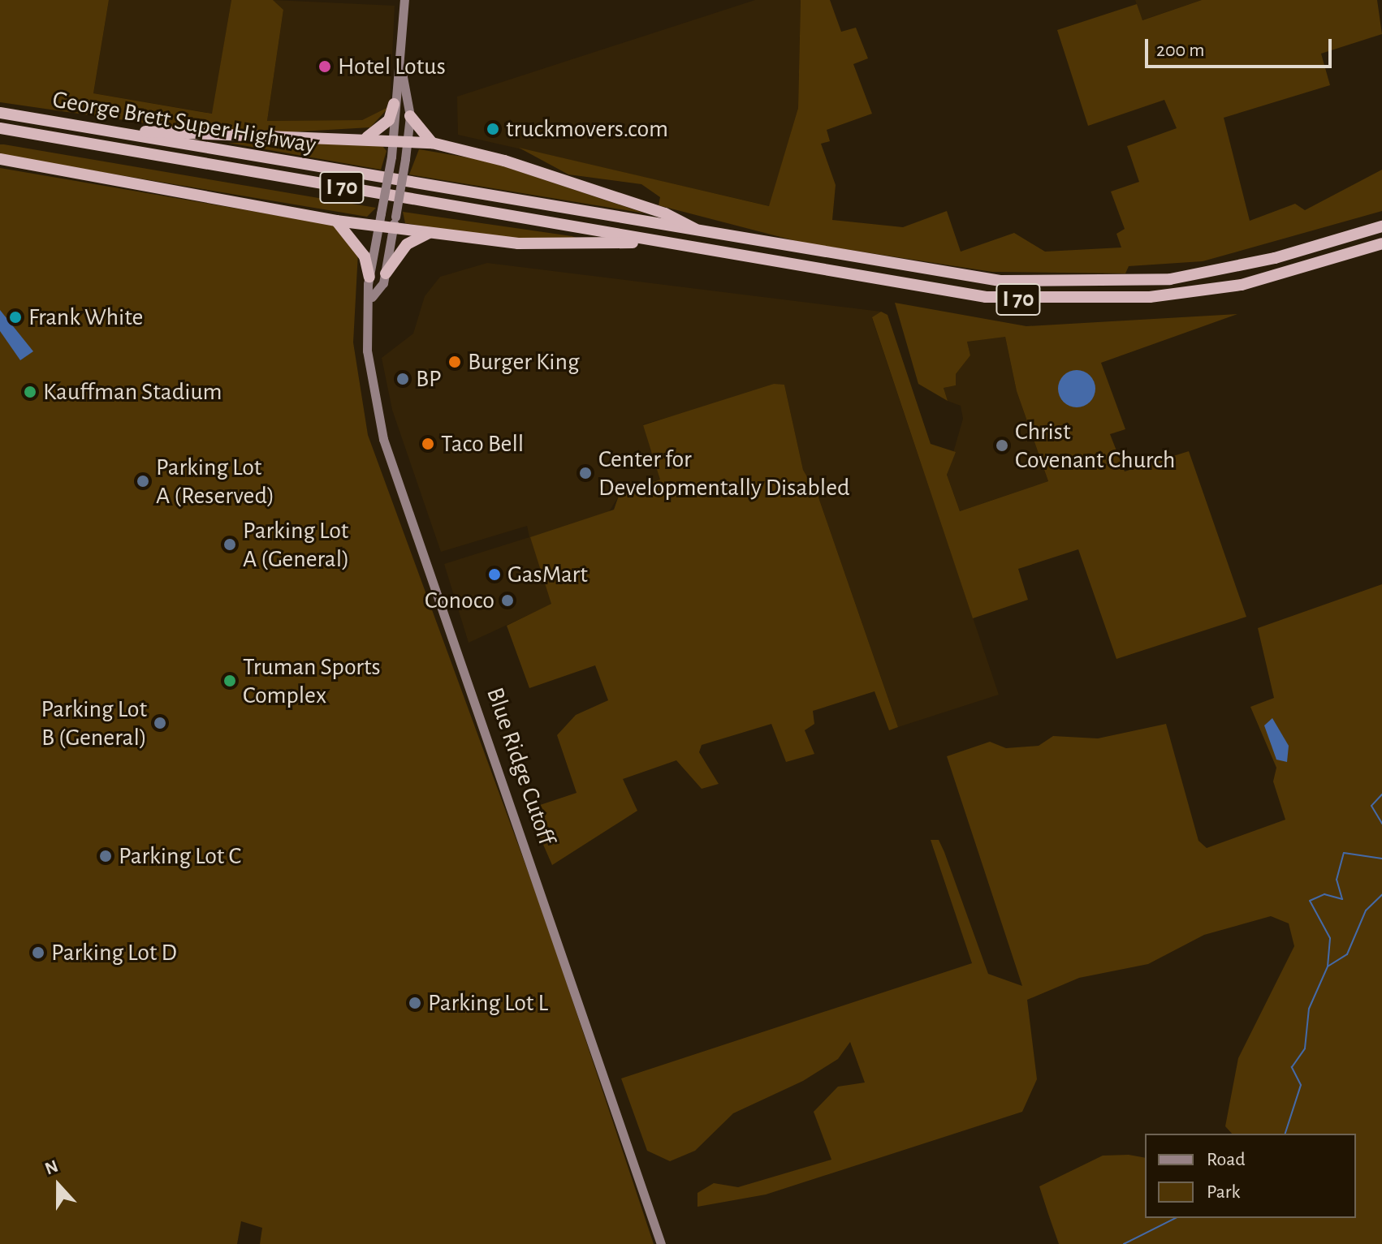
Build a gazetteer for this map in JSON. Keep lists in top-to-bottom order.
{
  "streets": {
    "highway": ["George Brett Super Highway", "I 70"],
    "main road": ["Blue Ridge Cutoff"]
  },
  "crossings": [
    ["George Brett Super Highway", "I 70"]
  ],
  "places": [
    "Hotel Lotus",
    "truckmovers.com",
    "Frank White",
    "Burger King",
    "BP",
    "Kauffman Stadium",
    "Taco Bell",
    "Christ Covenant Church",
    "Center for Developmentally Disabled",
    "Parking Lot A (Reserved)",
    "Parking Lot A (General)",
    "GasMart",
    "Conoco",
    "Truman Sports Complex",
    "Parking Lot B (General)",
    "Parking Lot C",
    "Parking Lot D",
    "Parking Lot L"
  ],
  "legend": ["Road", "Park"],
  "scale_bar": "200 m",
  "north": "top"
}
